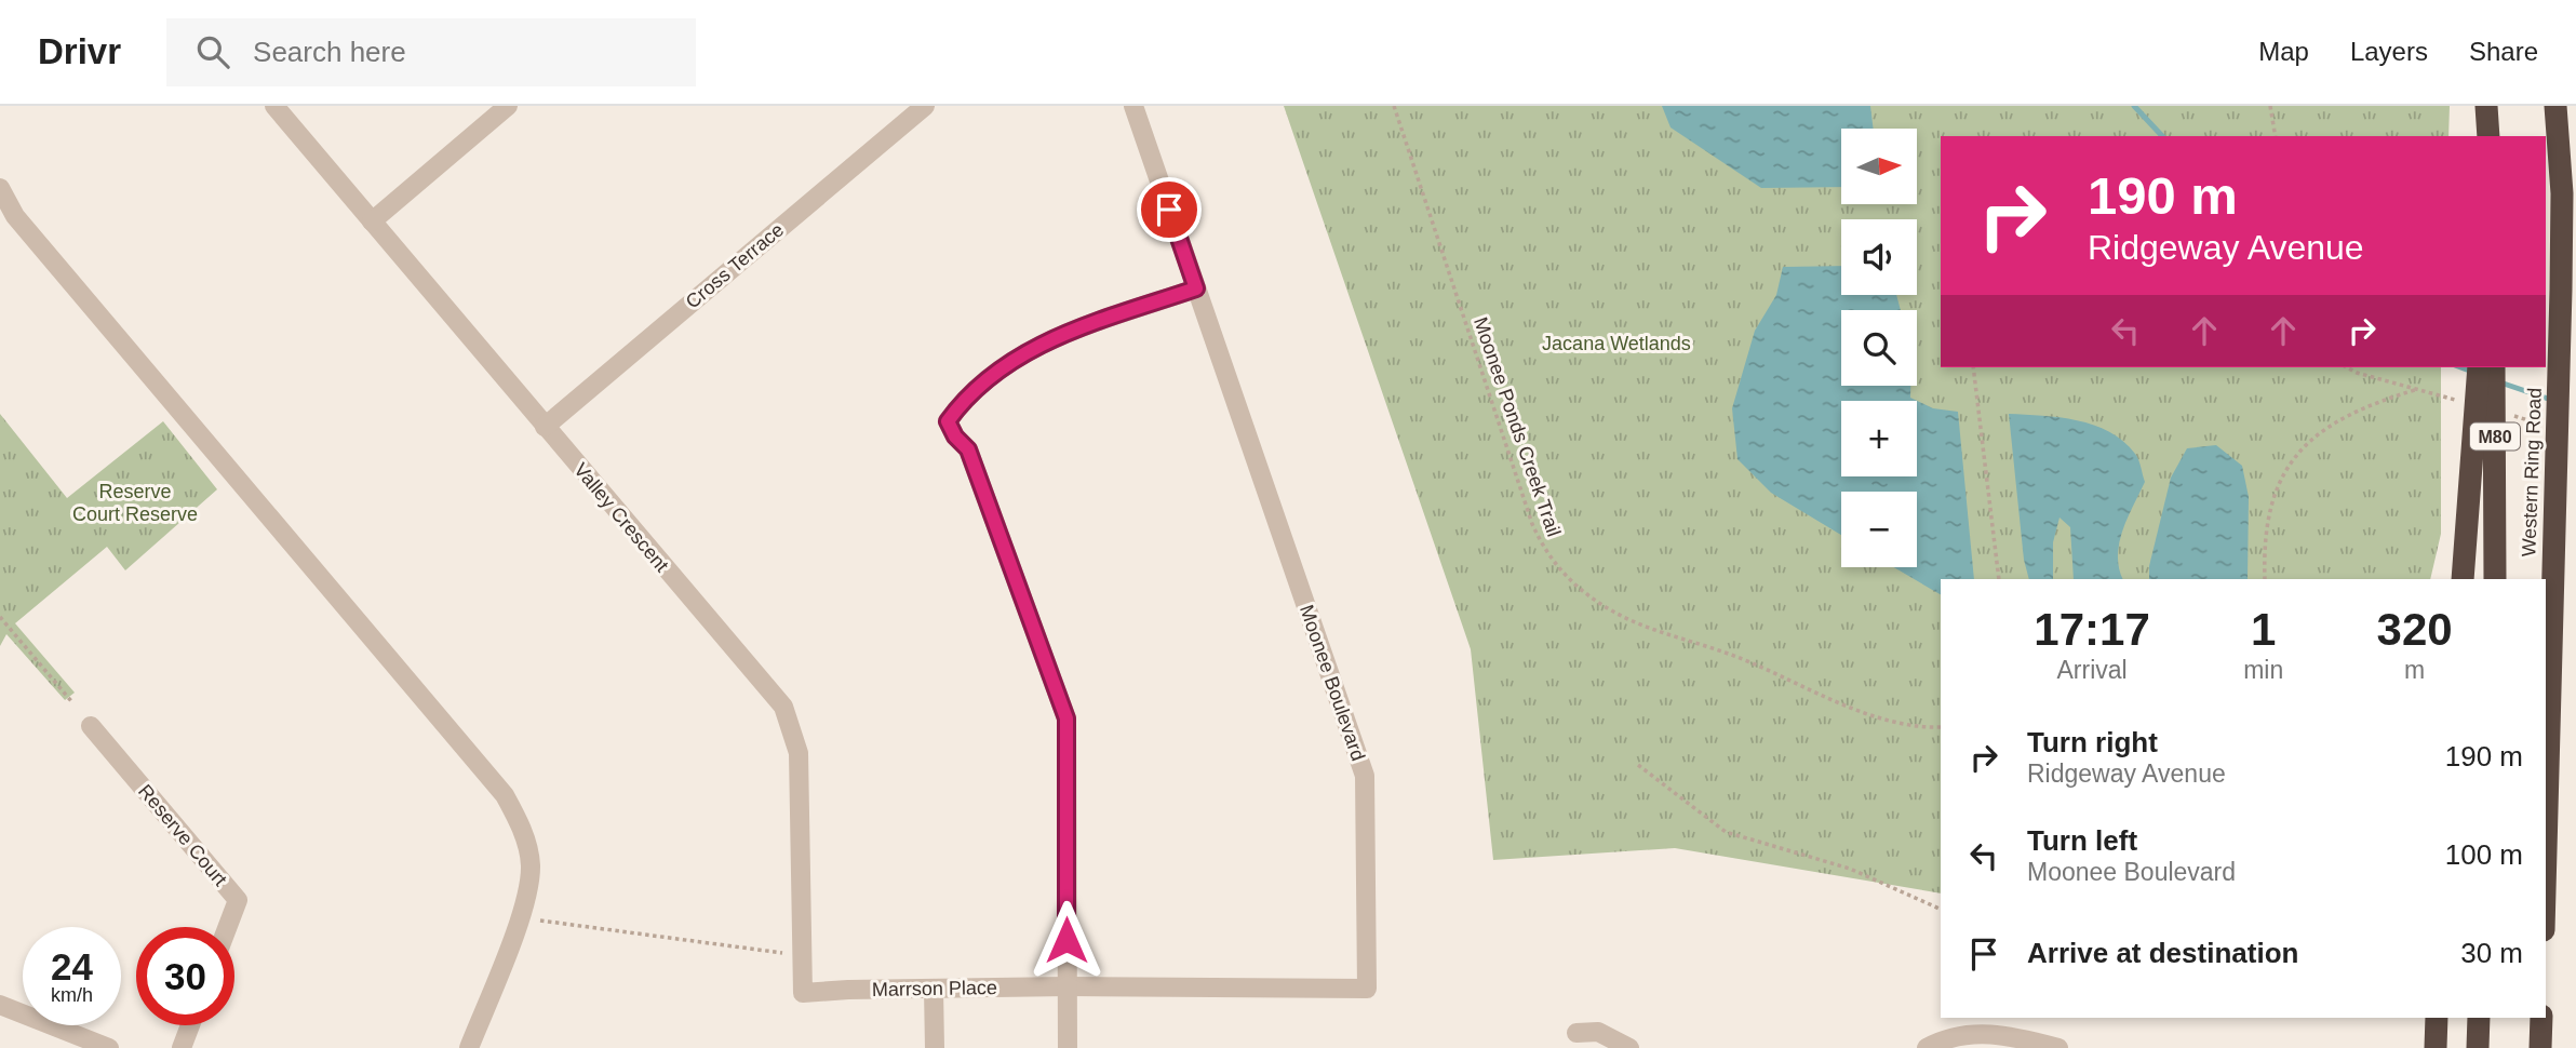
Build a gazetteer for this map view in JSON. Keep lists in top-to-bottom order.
{
  "streets": {
    "highway": ["M80", "Western Ring Road"],
    "street": [
      "Cross Terrace",
      "Valley Crescent",
      "Moonee Boulevard",
      "Reserve Court",
      "Marrson Place"
    ],
    "path": ["Moonee Ponds Creek Trail"]
  },
  "crossings": [
    ["Cross Terrace", "Valley Crescent"],
    ["Valley Crescent", "Marrson Place"],
    ["Moonee Boulevard", "Marrson Place"]
  ],
  "parks": ["Jacana Wetlands", "Reserve Court Reserve"],
  "north": "right",
  "page": {
    "header": "Drivr",
    "search": "Search here",
    "nav": ["Map", "Layers", "Share"],
    "map_buttons": ["+", "−"],
    "turn": ["190 m", "Ridgeway Avenue"],
    "eta": [
      "17:17",
      "Arrival",
      "1",
      "min",
      "320",
      "m"
    ],
    "list": [
      {
        "name": "Turn right",
        "note": "Ridgeway Avenue",
        "value": "190 m"
      },
      {
        "name": "Turn left",
        "note": "Moonee Boulevard",
        "value": "100 m"
      },
      {
        "name": "Arrive at destination",
        "value": "30 m"
      }
    ],
    "speed": "24 km/h",
    "limit": "30"
  }
}
